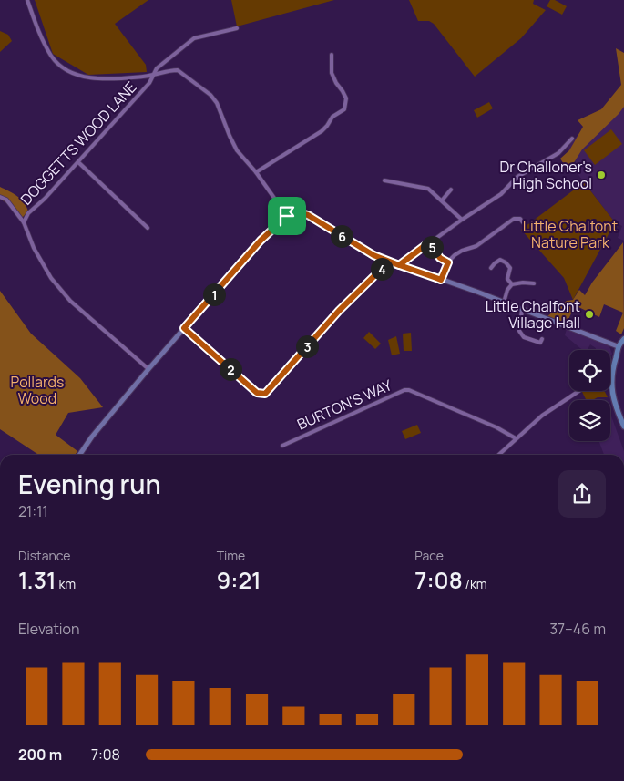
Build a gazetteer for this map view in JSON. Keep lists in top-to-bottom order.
{
  "streets": {
    "street": ["DOGGETTS WOOD LANE", "BURTON'S WAY"]
  },
  "parks": ["Little Chalfont Nature Park", "Pollards Wood"],
  "places": ["Dr Challoner's High School", "Little Chalfont Village Hall"],
  "page": {
    "pins": [
      "6",
      "5",
      "4",
      "1",
      "3",
      "2"
    ],
    "heading": ["Evening run", "21:11"],
    "stats": [
      ["Distance", "1.31 km"],
      ["Time", "9:21"],
      ["Pace", "7:08 /km"]
    ],
    "chart": ["Elevation", "37–46 m"],
    "list": [
      {
        "name": "200 m",
        "note": "7:08"
      }
    ]
  }
}
